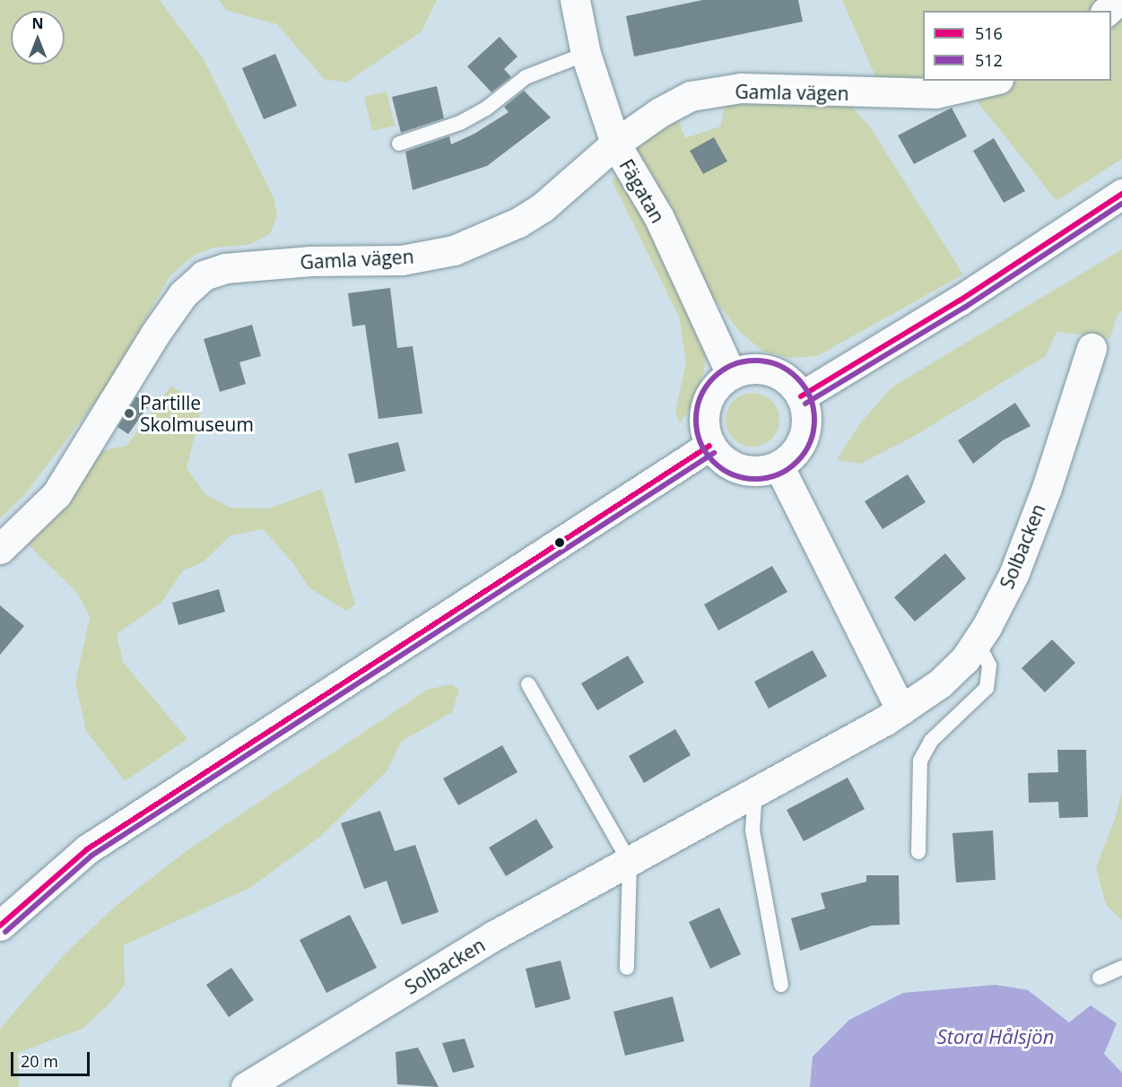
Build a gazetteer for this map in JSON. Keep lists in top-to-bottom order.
{
  "streets": {
    "street": ["Gamla vägen", "Fägatan", "Solbacken"]
  },
  "crossings": [
    ["Gamla vägen", "Fägatan"]
  ],
  "water": ["Stora Hålsjön"],
  "places": ["Partille Skolmuseum"],
  "lines": ["transit line 516", "transit line 512"],
  "legend": ["516", "512"],
  "scale_bar": "20 m",
  "north": "top"
}
